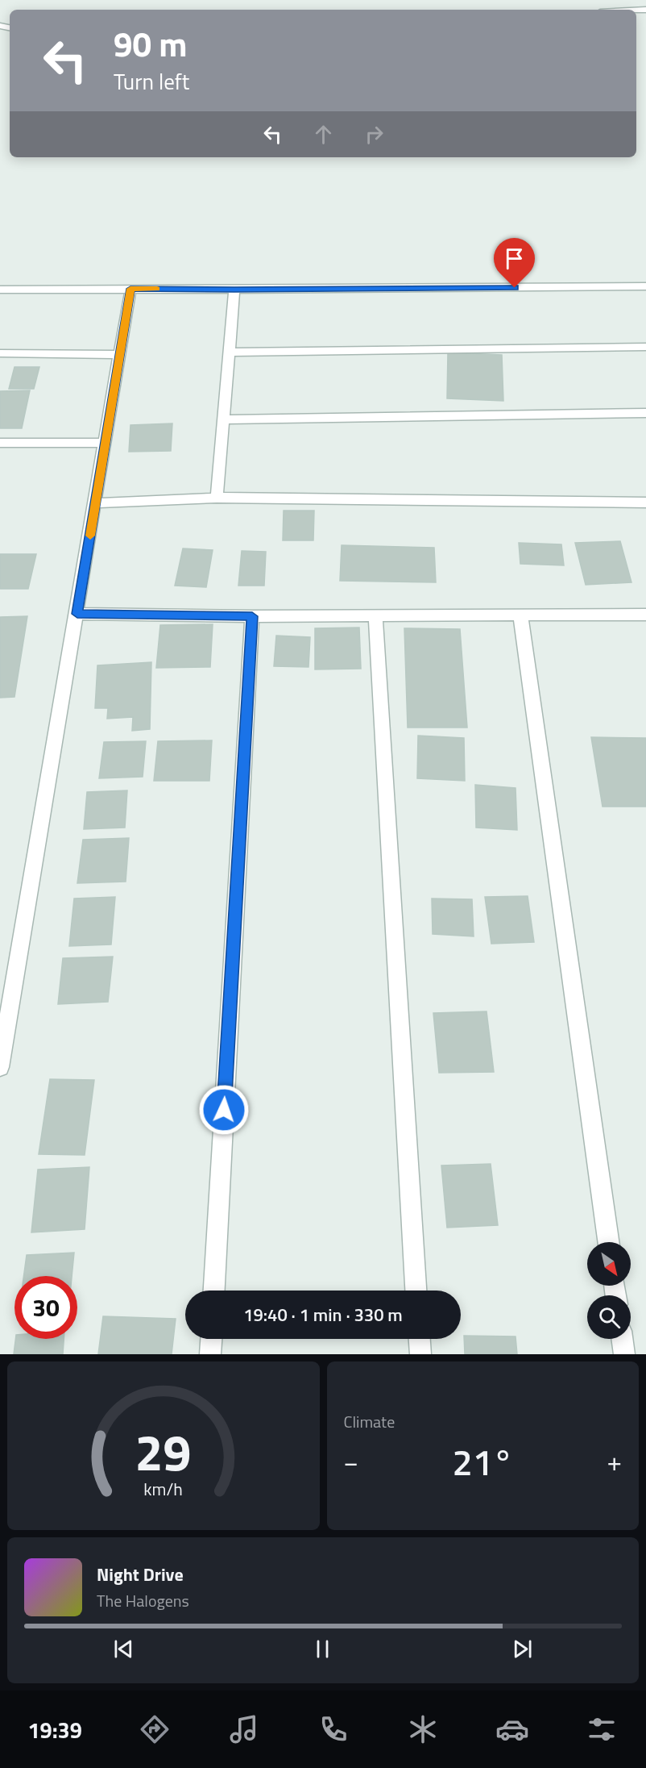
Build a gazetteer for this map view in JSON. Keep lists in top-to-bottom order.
{
  "north": "bottom right",
  "page": {
    "turn": ["90 m", "Turn left"],
    "limit": "30",
    "trip": "19:40 · 1 min · 330 m",
    "tile": "Climate",
    "heat": ["−", "21°", "+"],
    "song": ["Night Drive", "The Halogens"],
    "tabs": "19:39",
    "gauge": ["29", "km/h"]
  }
}
